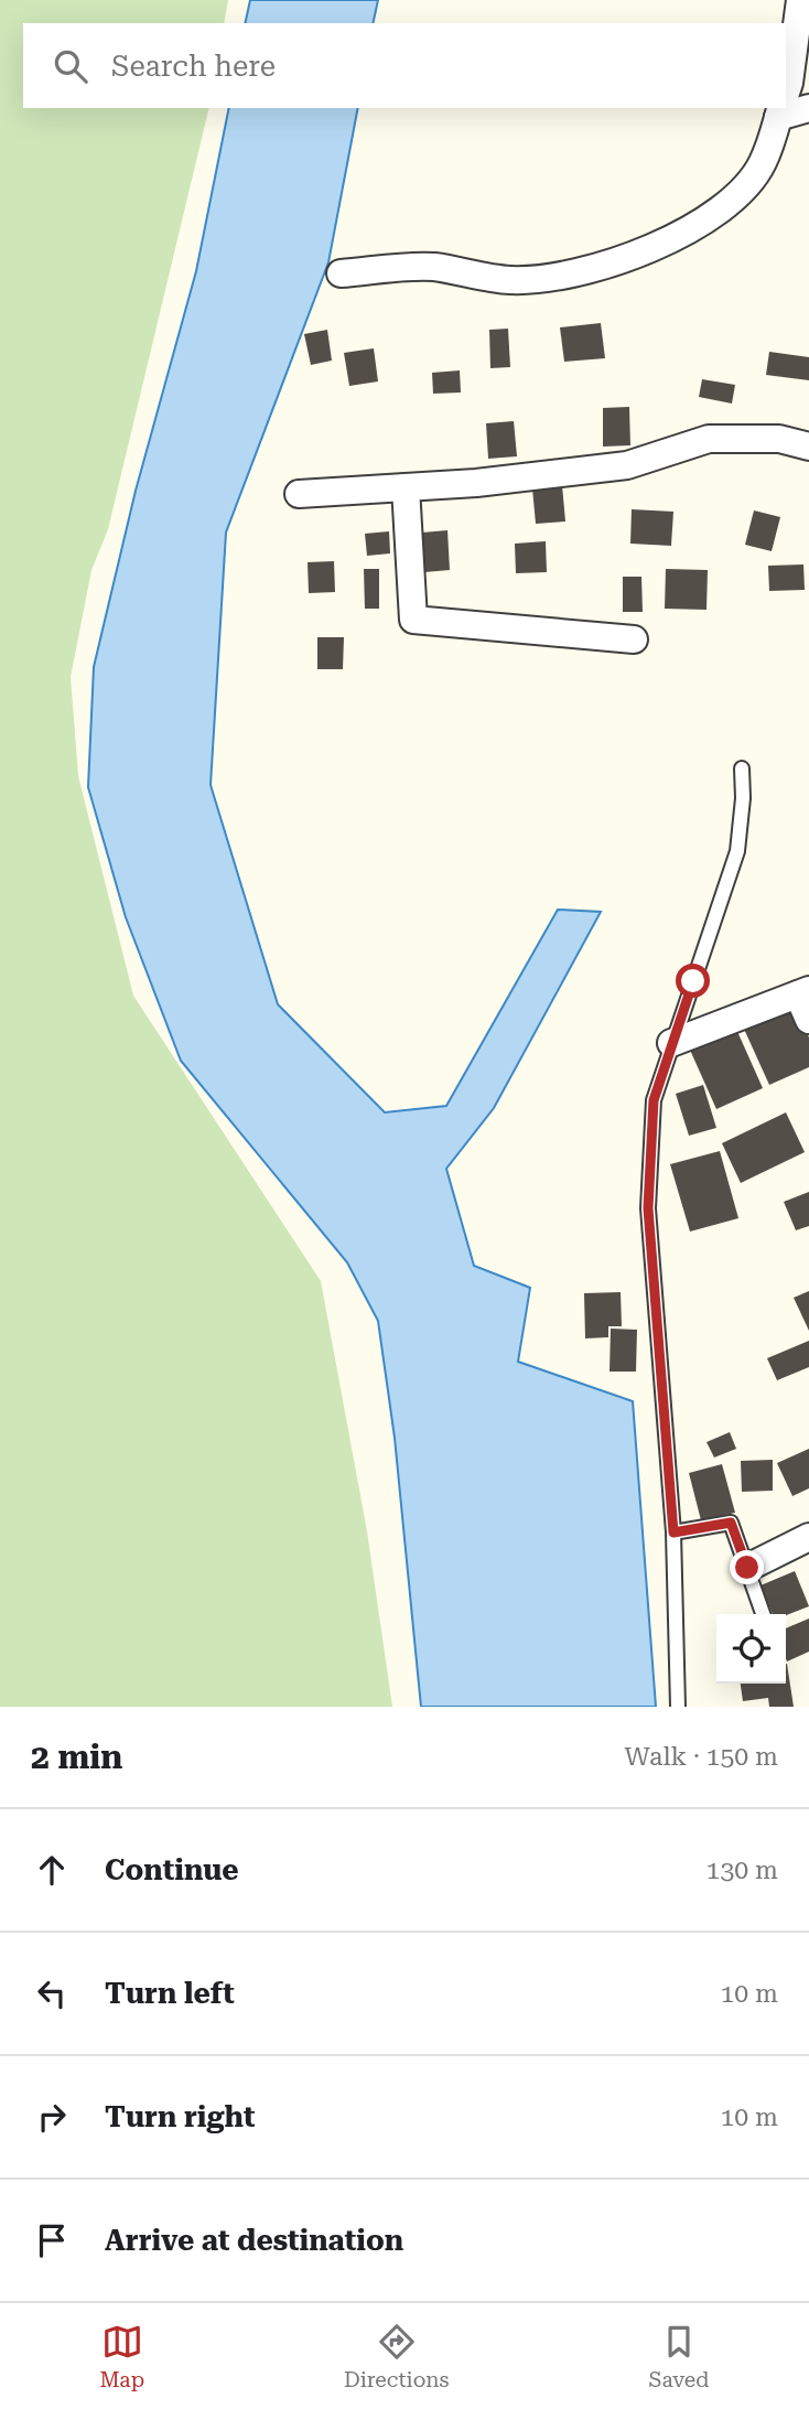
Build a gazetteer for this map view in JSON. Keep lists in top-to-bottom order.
{
  "page": {
    "search": "Search here",
    "heading": ["2 min", "Walk · 150 m"],
    "list": [
      ["Continue", "130 m"],
      ["Turn left", "10 m"],
      ["Turn right", "10 m"],
      "Arrive at destination"
    ],
    "nav": ["Map", "Directions", "Saved"]
  }
}
